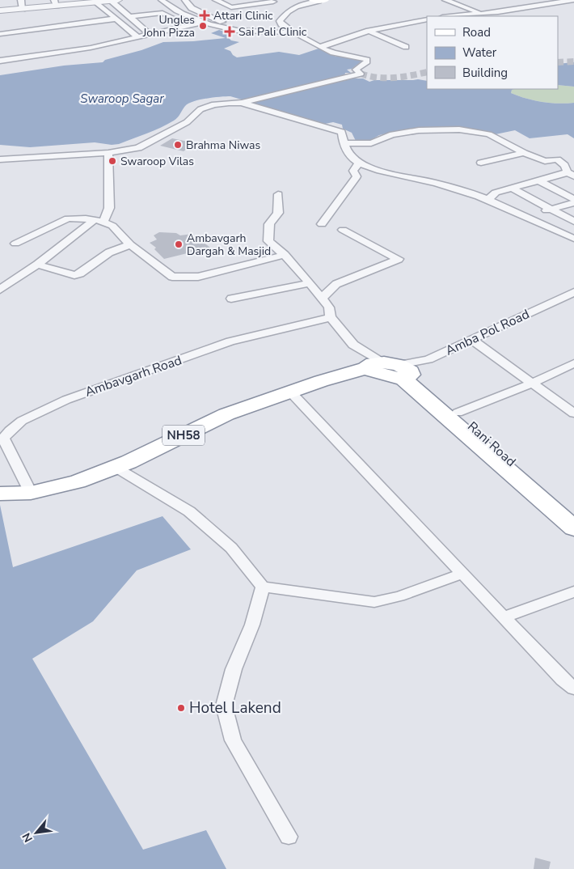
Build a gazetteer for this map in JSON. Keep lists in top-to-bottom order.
{
  "streets": {
    "highway": ["NH58", "Rani Road"],
    "street": ["Amba Pol Road", "Ambavgarh Road"]
  },
  "crossings": [
    ["Amba Pol Road", "NH58"],
    ["Amba Pol Road", "Rani Road"],
    ["Ambavgarh Road", "NH58"],
    ["NH58", "Rani Road"]
  ],
  "water": ["Swaroop Sagar"],
  "places": {
    "health": ["Attari Clinic", "Sai Pali Clinic"],
    "other": [
      "Ungles John Pizza",
      "Brahma Niwas",
      "Swaroop Vilas",
      "Ambavgarh Dargah & Masjid",
      "Hotel Lakend"
    ]
  },
  "legend": ["Road", "Water", "Building"],
  "north": "bottom left"
}
